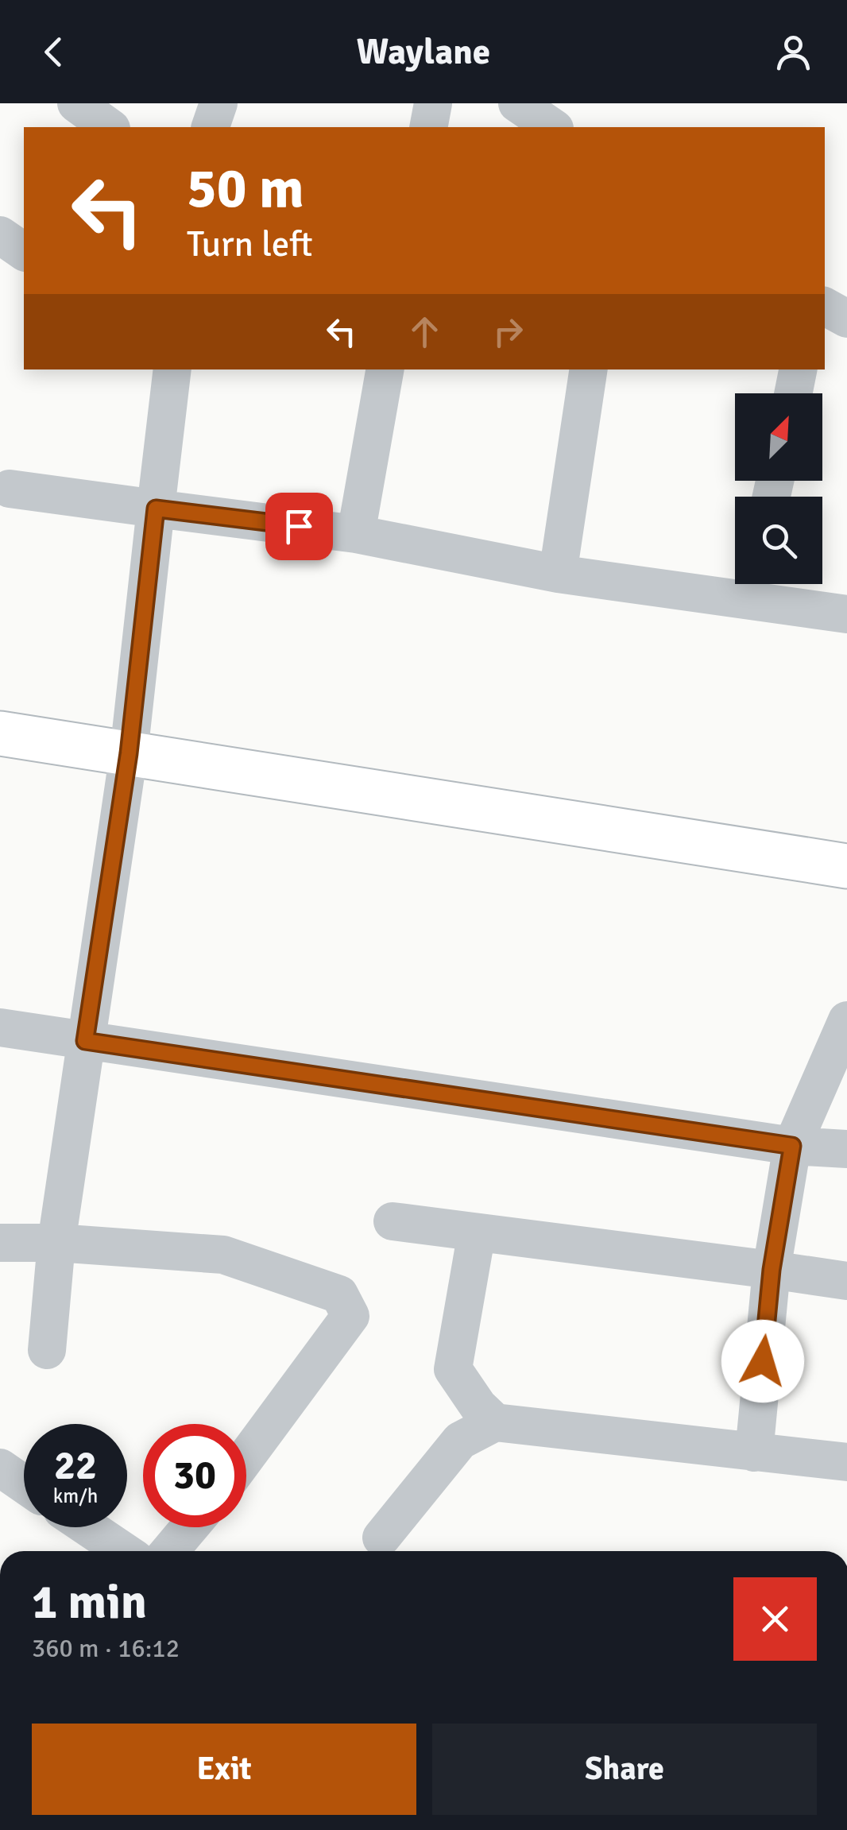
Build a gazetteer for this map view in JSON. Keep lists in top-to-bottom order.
{
  "north": "top right",
  "page": {
    "header": "Waylane",
    "turn": ["50 m", "Turn left"],
    "speed": "22 km/h",
    "limit": "30",
    "heading": ["1 min", "360 m · 16:12"],
    "buttons": ["Exit", "Share"]
  }
}
